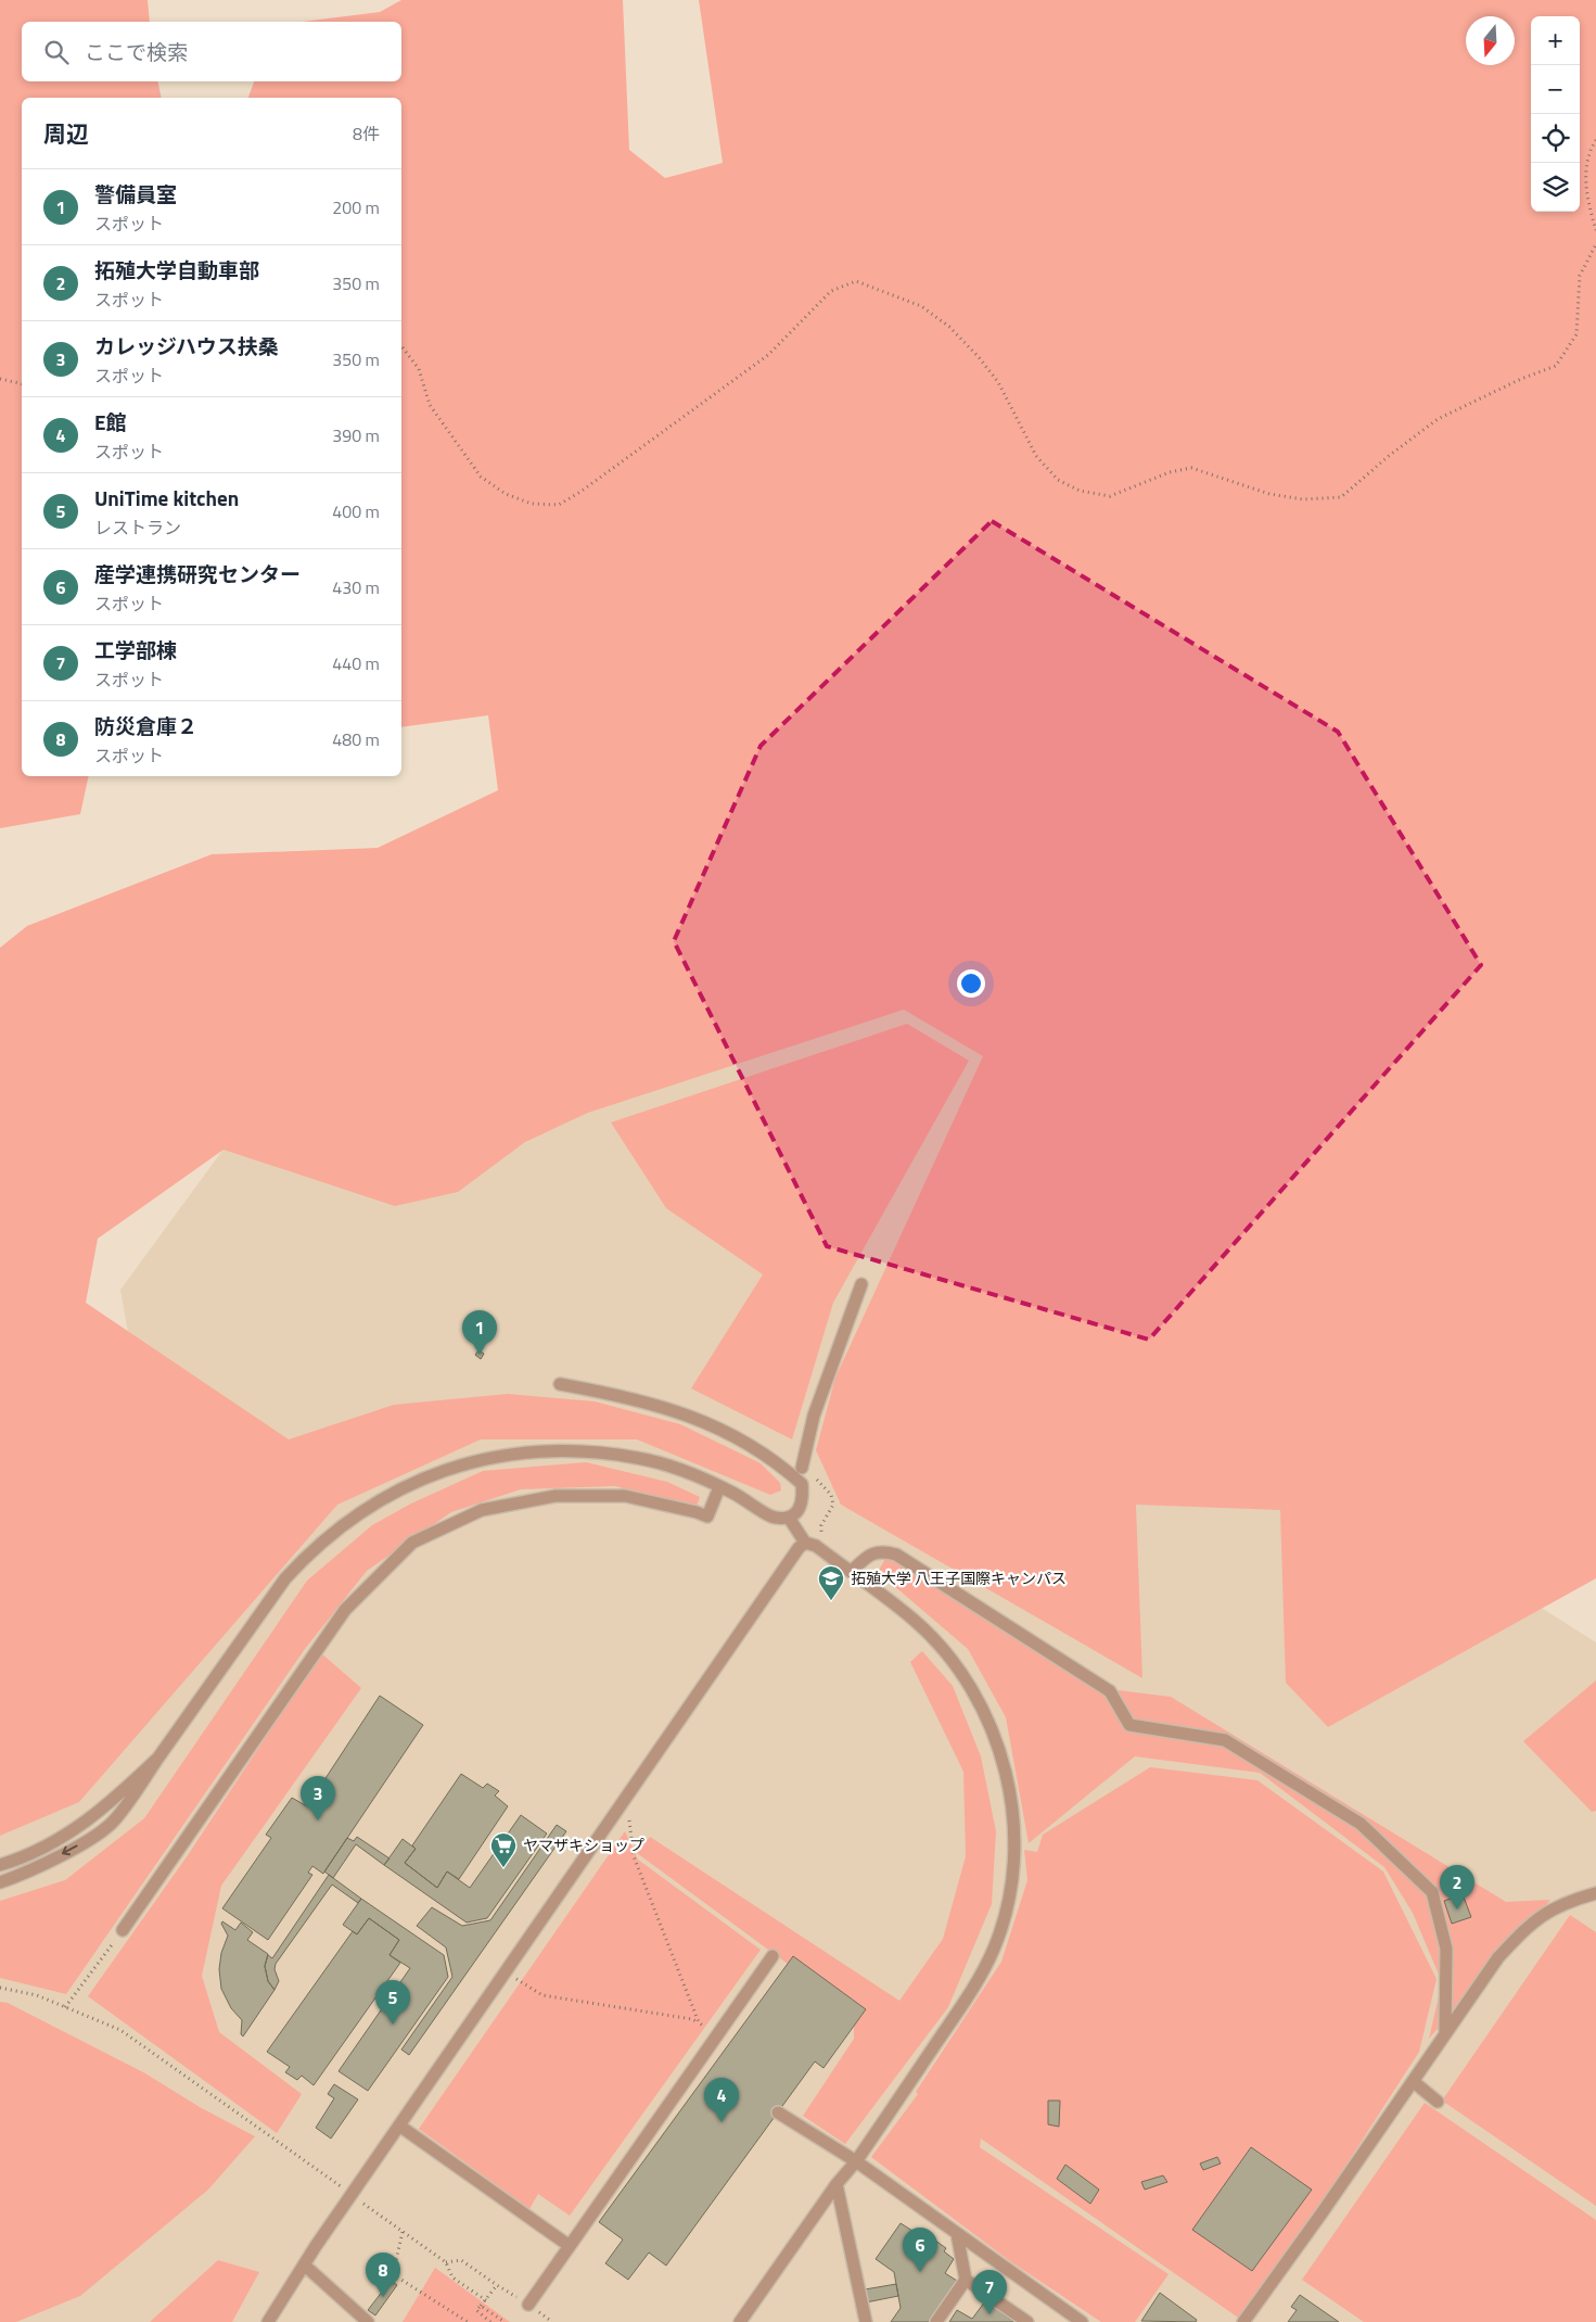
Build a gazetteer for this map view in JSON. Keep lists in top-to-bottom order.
{
  "places": {
    "school or university": ["拓殖大学 八王子国際キャンパス"],
    "supermarket": ["ヤマザキショップ"]
  },
  "north": "bottom",
  "page": {
    "map_buttons": ["+", "−"],
    "search": "ここで検索",
    "heading": ["周辺", "8件"],
    "list": [
      {
        "mark": "1",
        "name": "警備員室",
        "note": "スポット",
        "value": "200 m"
      },
      {
        "mark": "2",
        "name": "拓殖大学自動車部",
        "note": "スポット",
        "value": "350 m"
      },
      {
        "mark": "3",
        "name": "カレッジハウス扶桑",
        "note": "スポット",
        "value": "350 m"
      },
      {
        "mark": "4",
        "name": "E館",
        "note": "スポット",
        "value": "390 m"
      },
      {
        "mark": "5",
        "name": "UniTime kitchen",
        "note": "レストラン",
        "value": "400 m"
      },
      {
        "mark": "6",
        "name": "産学連携研究センター",
        "note": "スポット",
        "value": "430 m"
      },
      {
        "mark": "7",
        "name": "工学部棟",
        "note": "スポット",
        "value": "440 m"
      },
      {
        "mark": "8",
        "name": "防災倉庫２",
        "note": "スポット",
        "value": "480 m"
      }
    ],
    "pins": [
      "1",
      "3",
      "2",
      "5",
      "4",
      "6",
      "8",
      "7"
    ]
  }
}
